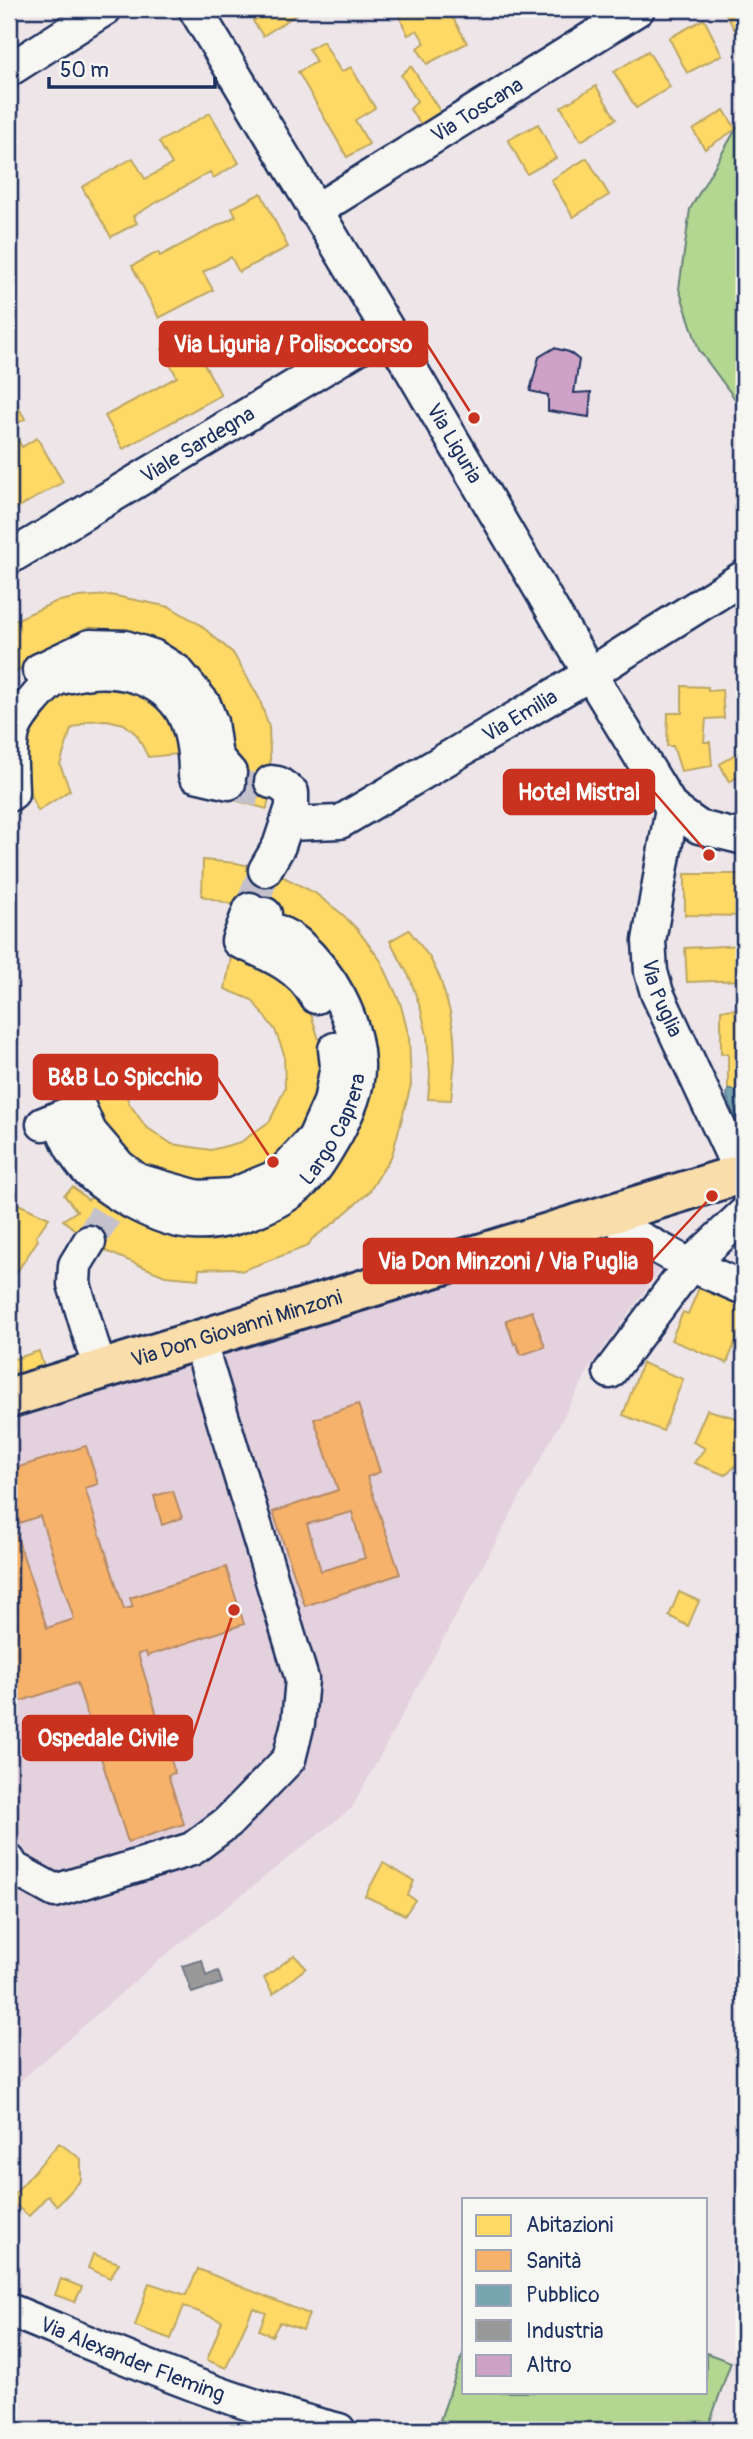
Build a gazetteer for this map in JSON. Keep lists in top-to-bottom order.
{
  "streets": {
    "main road": ["Via Don Giovanni Minzoni"],
    "street": [
      "Via Toscana",
      "Via Liguria",
      "Viale Sardegna",
      "Via Emilia",
      "Via Puglia",
      "Largo Caprera",
      "Via Alexander Fleming"
    ]
  },
  "crossings": [
    ["Via Toscana", "Via Liguria"],
    ["Via Liguria", "Viale Sardegna"],
    ["Via Liguria", "Via Emilia"],
    ["Via Liguria", "Via Puglia"],
    ["Via Puglia", "Via Don Giovanni Minzoni"]
  ],
  "places": [
    "Via Liguria / Polisoccorso",
    "Hotel Mistral",
    "B&B Lo Spicchio",
    "Via Don Minzoni / Via Puglia",
    "Ospedale Civile"
  ],
  "legend": [
    "Abitazioni",
    "Sanità",
    "Pubblico",
    "Industria",
    "Altro"
  ],
  "scale_bar": "50 m"
}
